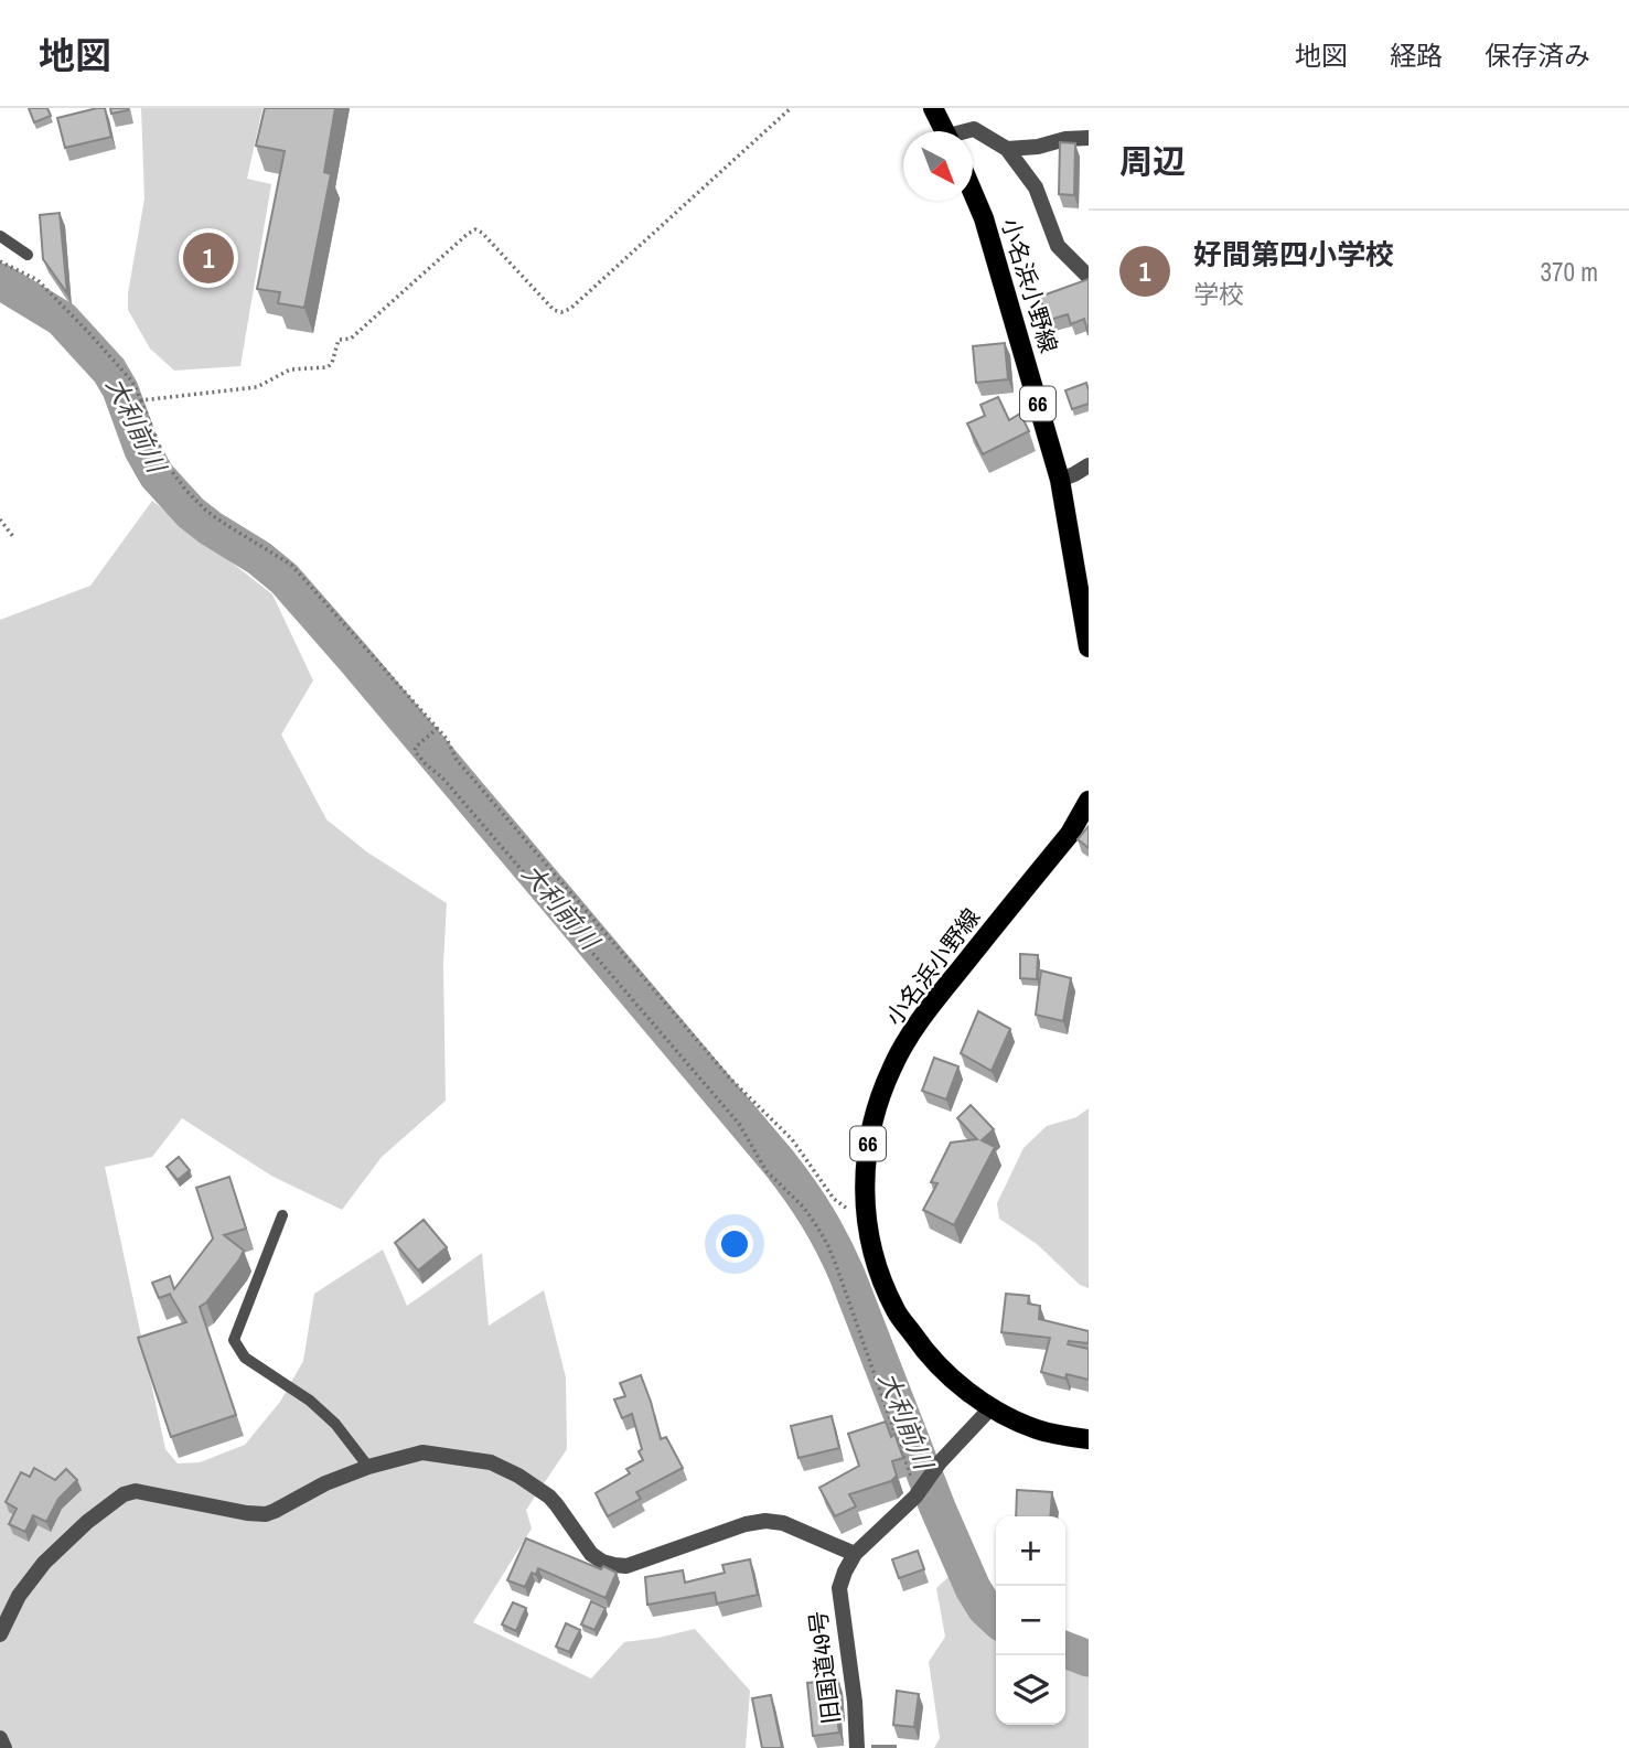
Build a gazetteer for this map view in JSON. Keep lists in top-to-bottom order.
{
  "streets": {
    "main road": ["小名浜小野線", "66"],
    "street": ["旧国道49号"]
  },
  "crossings": [
    ["小名浜小野線", "旧国道49号"]
  ],
  "water": ["大利前川"],
  "north": "bottom right",
  "page": {
    "header": "地図",
    "nav": ["地図", "経路", "保存済み"],
    "heading": "周辺",
    "list": [
      {
        "mark": "1",
        "name": "好間第四小学校",
        "note": "学校",
        "value": "370 m"
      }
    ],
    "pins": "1",
    "map_buttons": ["+", "−"]
  }
}
